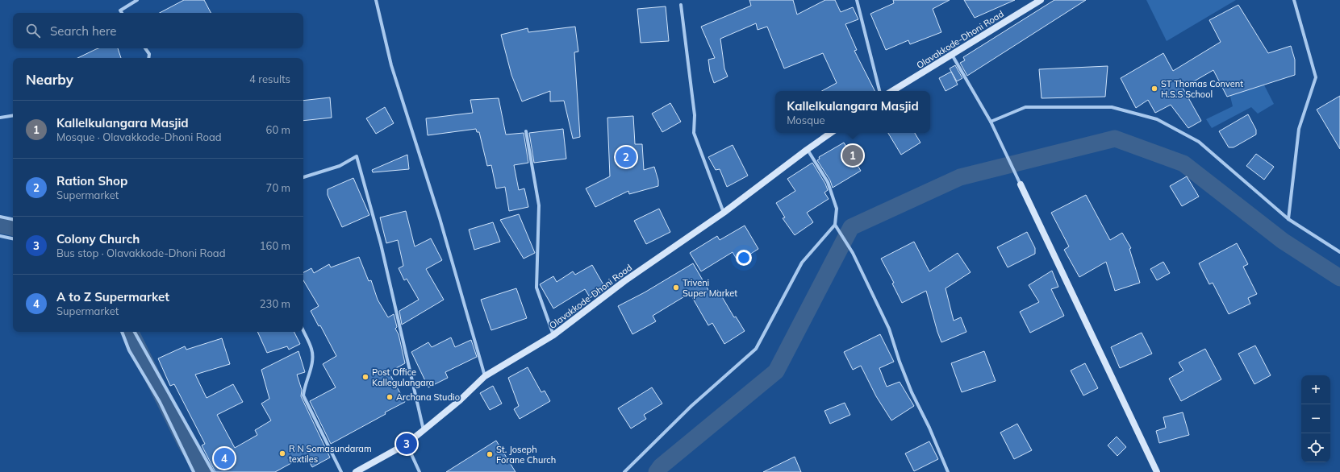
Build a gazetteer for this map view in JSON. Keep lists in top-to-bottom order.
{
  "streets": {
    "main road": ["Olavakkode-Dhoni Road"]
  },
  "places": [
    "ST Thomas Convent H.S.S School",
    "Triveni Super Market",
    "Post Office Kallegulangara",
    "Archana Studio",
    "R N Somasundaram textiles",
    "St. Joseph Forane Church"
  ],
  "page": {
    "search": "Search here",
    "heading": ["Nearby", "4 results"],
    "popup": ["Kallelkulangara Masjid", "Mosque"],
    "list": [
      {
        "mark": "1",
        "name": "Kallelkulangara Masjid",
        "note": "Mosque · Olavakkode-Dhoni Road",
        "value": "60 m"
      },
      {
        "mark": "2",
        "name": "Ration Shop",
        "note": "Supermarket",
        "value": "70 m"
      },
      {
        "mark": "3",
        "name": "Colony Church",
        "note": "Bus stop · Olavakkode-Dhoni Road",
        "value": "160 m"
      },
      {
        "mark": "4",
        "name": "A to Z Supermarket",
        "note": "Supermarket",
        "value": "230 m"
      }
    ],
    "pins": [
      "1",
      "2",
      "3",
      "4"
    ],
    "map_buttons": ["+", "−"]
  }
}
